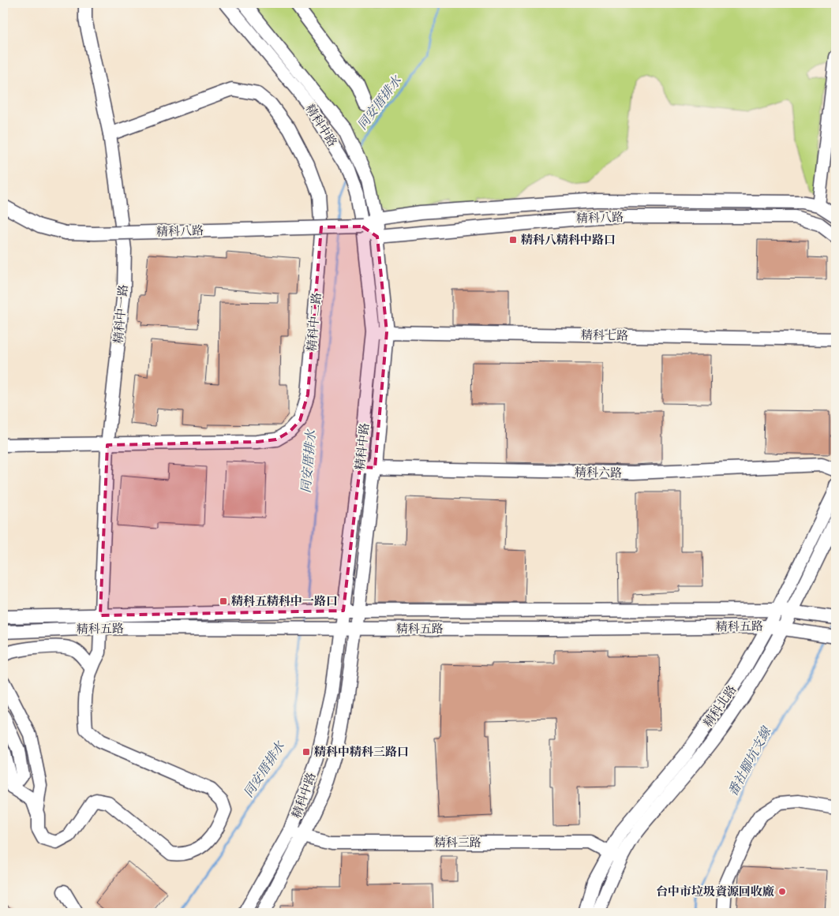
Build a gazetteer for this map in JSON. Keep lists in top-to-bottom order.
{
  "streets": {
    "street": [
      "精科中路",
      "精科八路",
      "精科中一路",
      "精科中二路",
      "精科七路",
      "精科六路",
      "精科五路",
      "精科北路",
      "精科三路"
    ]
  },
  "crossings": [
    ["精科中路", "精科八路"],
    ["精科中路", "精科七路"],
    ["精科中路", "精科六路"],
    ["精科中路", "精科五路"],
    ["精科中路", "精科三路"],
    ["精科中一路", "精科中二路"],
    ["精科中一路", "精科五路"],
    ["精科五路", "精科北路"],
    ["精科北路", "精科三路"]
  ],
  "water": ["同安厝排水", "番社腳坑支線"],
  "places": {
    "transit": ["精科八精科中路口", "精科五精科中一路口", "精科中精科三路口"],
    "other": ["台中市垃圾資源回收廠"]
  }
}
